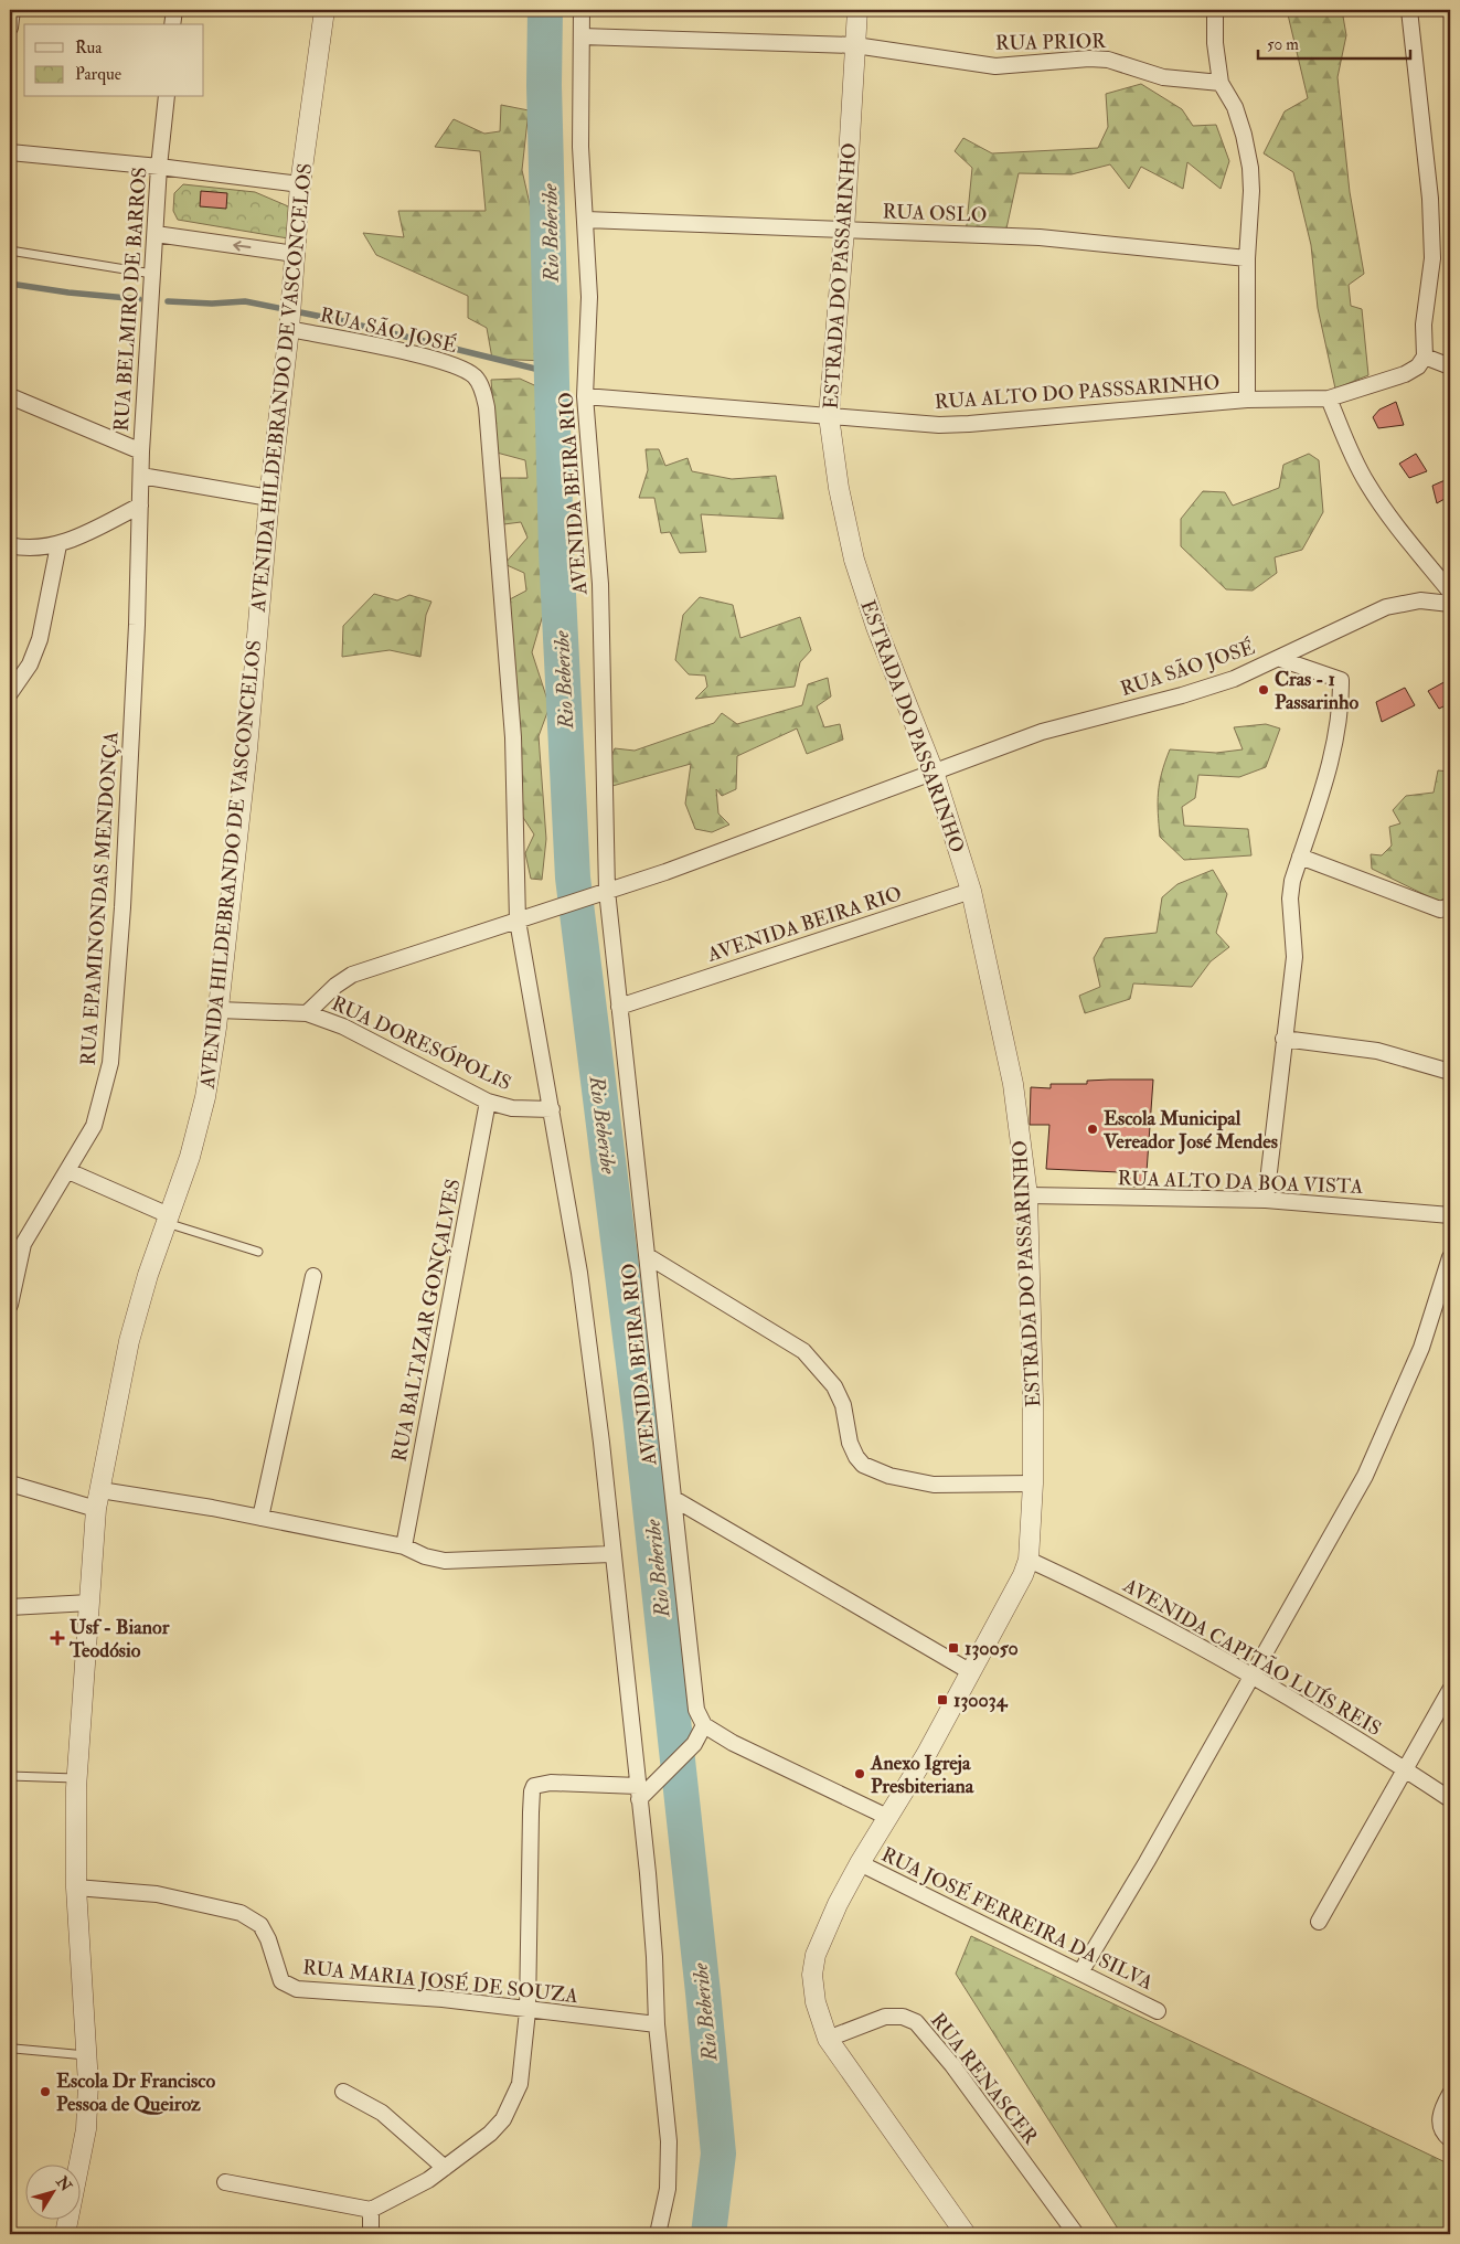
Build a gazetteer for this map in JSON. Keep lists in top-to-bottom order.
{
  "streets": {
    "street": [
      "RUA PRIOR",
      "RUA OSLO",
      "ESTRADA DO PASSARINHO",
      "RUA BELMIRO DE BARROS",
      "RUA SÃO JOSÉ",
      "AVENIDA HILDEBRANDO DE VASCONCELOS",
      "RUA ALTO DO PASSSARINHO",
      "AVENIDA BEIRA RIO",
      "RUA EPAMINONDAS MENDONÇA",
      "RUA DORESÓPOLIS",
      "RUA ALTO DA BOA VISTA",
      "RUA BALTAZAR GONÇALVES",
      "AVENIDA CAPITÃO LUÍS REIS",
      "RUA JOSÉ FERREIRA DA SILVA",
      "RUA MARIA JOSÉ DE SOUZA",
      "RUA RENASCER"
    ]
  },
  "crossings": [
    ["RUA PRIOR", "ESTRADA DO PASSARINHO"],
    ["RUA PRIOR", "AVENIDA BEIRA RIO"],
    ["RUA OSLO", "ESTRADA DO PASSARINHO"],
    ["RUA OSLO", "AVENIDA BEIRA RIO"],
    ["ESTRADA DO PASSARINHO", "RUA SÃO JOSÉ"],
    ["ESTRADA DO PASSARINHO", "RUA ALTO DO PASSSARINHO"],
    ["ESTRADA DO PASSARINHO", "AVENIDA BEIRA RIO"],
    ["ESTRADA DO PASSARINHO", "RUA ALTO DA BOA VISTA"],
    ["ESTRADA DO PASSARINHO", "AVENIDA CAPITÃO LUÍS REIS"],
    ["ESTRADA DO PASSARINHO", "RUA JOSÉ FERREIRA DA SILVA"],
    ["ESTRADA DO PASSARINHO", "RUA RENASCER"],
    ["RUA BELMIRO DE BARROS", "RUA EPAMINONDAS MENDONÇA"],
    ["RUA SÃO JOSÉ", "AVENIDA HILDEBRANDO DE VASCONCELOS"],
    ["RUA SÃO JOSÉ", "AVENIDA BEIRA RIO"],
    ["RUA SÃO JOSÉ", "RUA DORESÓPOLIS"],
    ["AVENIDA HILDEBRANDO DE VASCONCELOS", "RUA DORESÓPOLIS"],
    ["AVENIDA HILDEBRANDO DE VASCONCELOS", "RUA MARIA JOSÉ DE SOUZA"],
    ["RUA ALTO DO PASSSARINHO", "AVENIDA BEIRA RIO"],
    ["RUA DORESÓPOLIS", "RUA BALTAZAR GONÇALVES"]
  ],
  "water": ["Rio Beberibe"],
  "places": {
    "other": [
      "Cras - 1 Passarinho",
      "Escola Municipal Vereador José Mendes",
      "Anexo Igreja Presbiteriana",
      "Escola Dr Francisco Pessoa de Queiroz"
    ],
    "health": ["Usf - Bianor Teodósio"],
    "transit": ["130050", "130034"]
  },
  "legend": ["Rua", "Parque"],
  "scale_bar": "50 m",
  "north": "top right"
}
